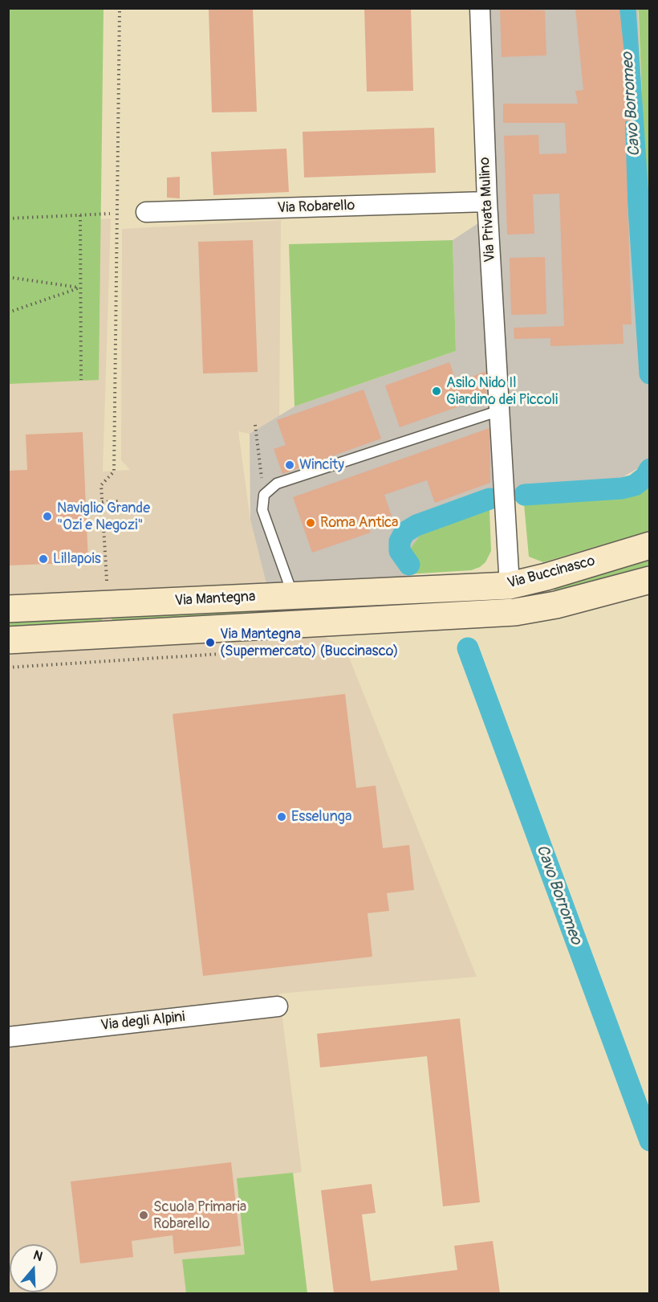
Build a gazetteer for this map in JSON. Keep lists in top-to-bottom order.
{
  "streets": {
    "street": [
      "Via Robarello",
      "Via Privata Mulino",
      "Via Buccinasco",
      "Via Mantegna",
      "Via degli Alpini"
    ]
  },
  "crossings": [
    ["Via Robarello", "Via Privata Mulino"],
    ["Via Privata Mulino", "Via Buccinasco"],
    ["Via Buccinasco", "Via Mantegna"]
  ],
  "water": ["Cavo Borromeo"],
  "places": [
    "Asilo Nido Il Giardino dei Piccoli",
    "Wincity",
    "Naviglio Grande \"Ozi e Negozi\"",
    "Roma Antica",
    "Lillapois",
    "Via Mantegna (Supermercato) (Buccinasco)",
    "Esselunga",
    "Scuola Primaria Robarello"
  ],
  "north": "top"
}
